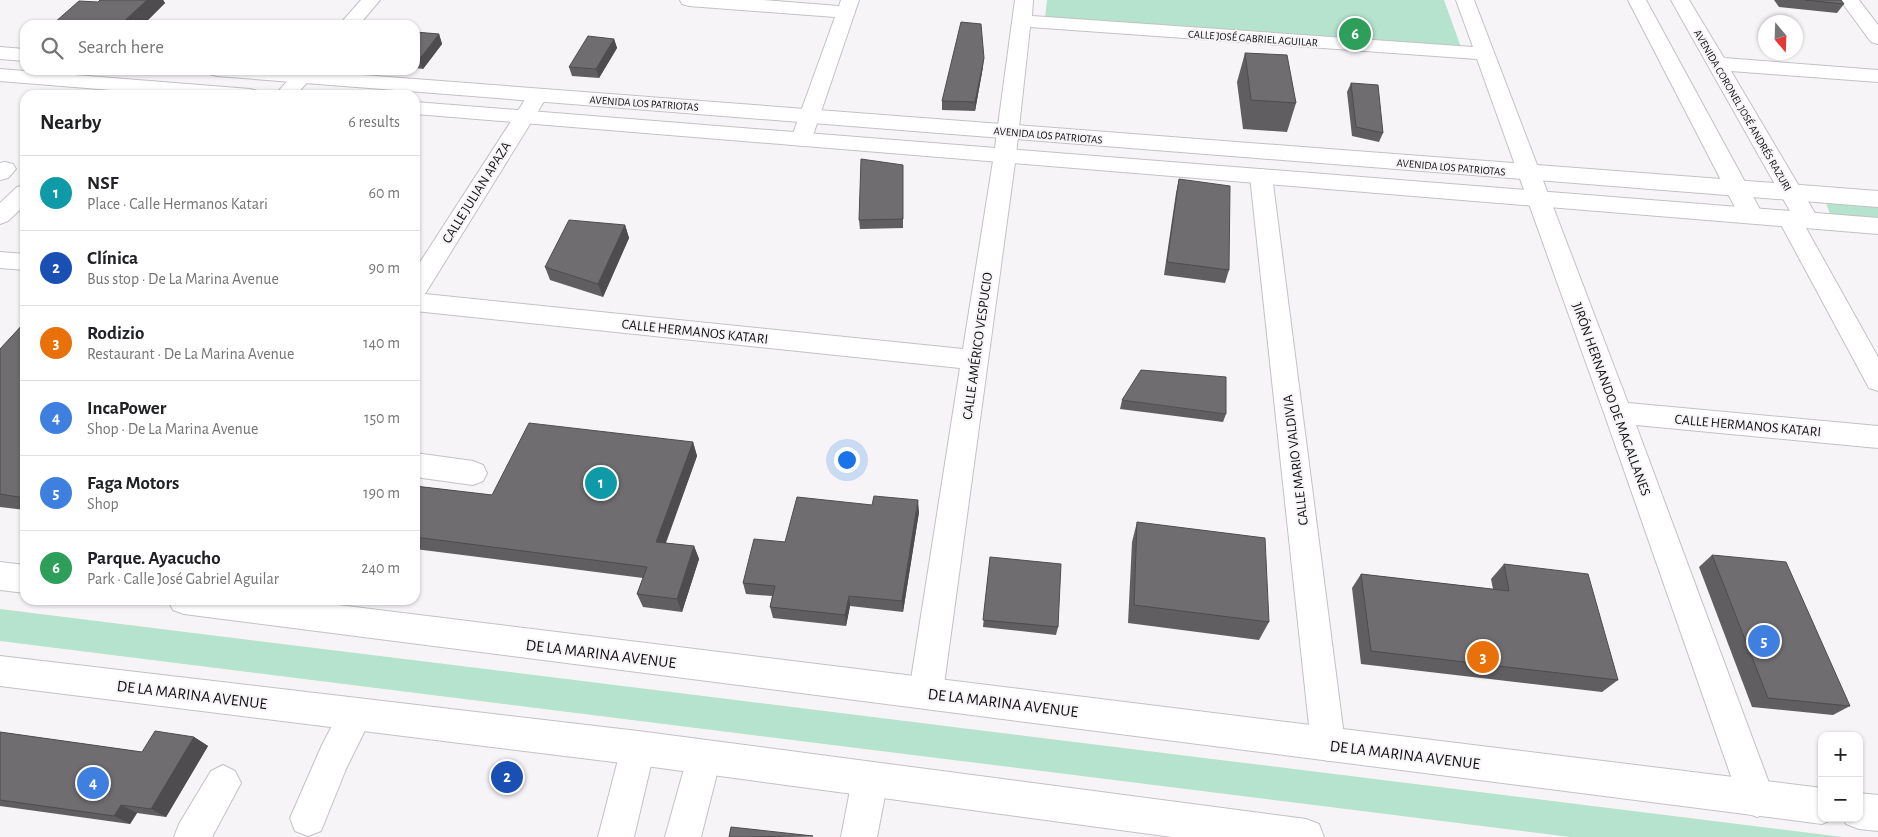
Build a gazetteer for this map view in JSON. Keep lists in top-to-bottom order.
{
  "streets": {
    "street": [
      "CALLE JOSÉ GABRIEL AGUILAR",
      "AVENIDA LOS PATRIOTAS",
      "AVENIDA CORONEL JOSÉ ANDRÉS RAZURI",
      "CALLE JULIAN APAZA",
      "CALLE HERMANOS KATARI",
      "CALLE AMÉRICO VESPUCIO",
      "JIRÓN HERNANDO DE MAGALLANES",
      "CALLE MARIO VALDIVIA",
      "DE LA MARINA AVENUE"
    ]
  },
  "crossings": [
    ["CALLE JOSÉ GABRIEL AGUILAR", "CALLE AMÉRICO VESPUCIO"],
    ["CALLE JOSÉ GABRIEL AGUILAR", "JIRÓN HERNANDO DE MAGALLANES"],
    ["AVENIDA LOS PATRIOTAS", "AVENIDA CORONEL JOSÉ ANDRÉS RAZURI"],
    ["AVENIDA LOS PATRIOTAS", "CALLE JULIAN APAZA"],
    ["AVENIDA LOS PATRIOTAS", "CALLE AMÉRICO VESPUCIO"],
    ["AVENIDA LOS PATRIOTAS", "JIRÓN HERNANDO DE MAGALLANES"],
    ["AVENIDA LOS PATRIOTAS", "CALLE MARIO VALDIVIA"],
    ["CALLE HERMANOS KATARI", "CALLE AMÉRICO VESPUCIO"],
    ["CALLE HERMANOS KATARI", "JIRÓN HERNANDO DE MAGALLANES"],
    ["CALLE AMÉRICO VESPUCIO", "DE LA MARINA AVENUE"],
    ["JIRÓN HERNANDO DE MAGALLANES", "DE LA MARINA AVENUE"],
    ["CALLE MARIO VALDIVIA", "DE LA MARINA AVENUE"]
  ],
  "north": "bottom",
  "page": {
    "pins": [
      "6",
      "1",
      "5",
      "3",
      "2",
      "4"
    ],
    "search": "Search here",
    "heading": ["Nearby", "6 results"],
    "list": [
      {
        "mark": "1",
        "name": "NSF",
        "note": "Place · Calle Hermanos Katari",
        "value": "60 m"
      },
      {
        "mark": "2",
        "name": "Clínica",
        "note": "Bus stop · De La Marina Avenue",
        "value": "90 m"
      },
      {
        "mark": "3",
        "name": "Rodizio",
        "note": "Restaurant · De La Marina Avenue",
        "value": "140 m"
      },
      {
        "mark": "4",
        "name": "IncaPower",
        "note": "Shop · De La Marina Avenue",
        "value": "150 m"
      },
      {
        "mark": "5",
        "name": "Faga Motors",
        "note": "Shop",
        "value": "190 m"
      },
      {
        "mark": "6",
        "name": "Parque. Ayacucho",
        "note": "Park · Calle José Gabriel Aguilar",
        "value": "240 m"
      }
    ],
    "map_buttons": ["+", "−"]
  }
}
